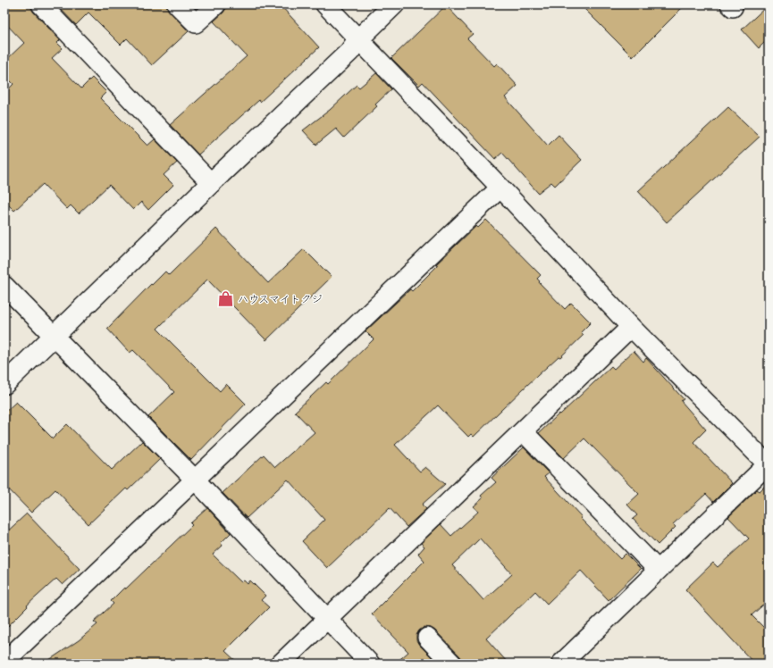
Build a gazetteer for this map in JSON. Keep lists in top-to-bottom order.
{
  "places": {
    "shop": ["ハウスマイトクジ"]
  }
}
